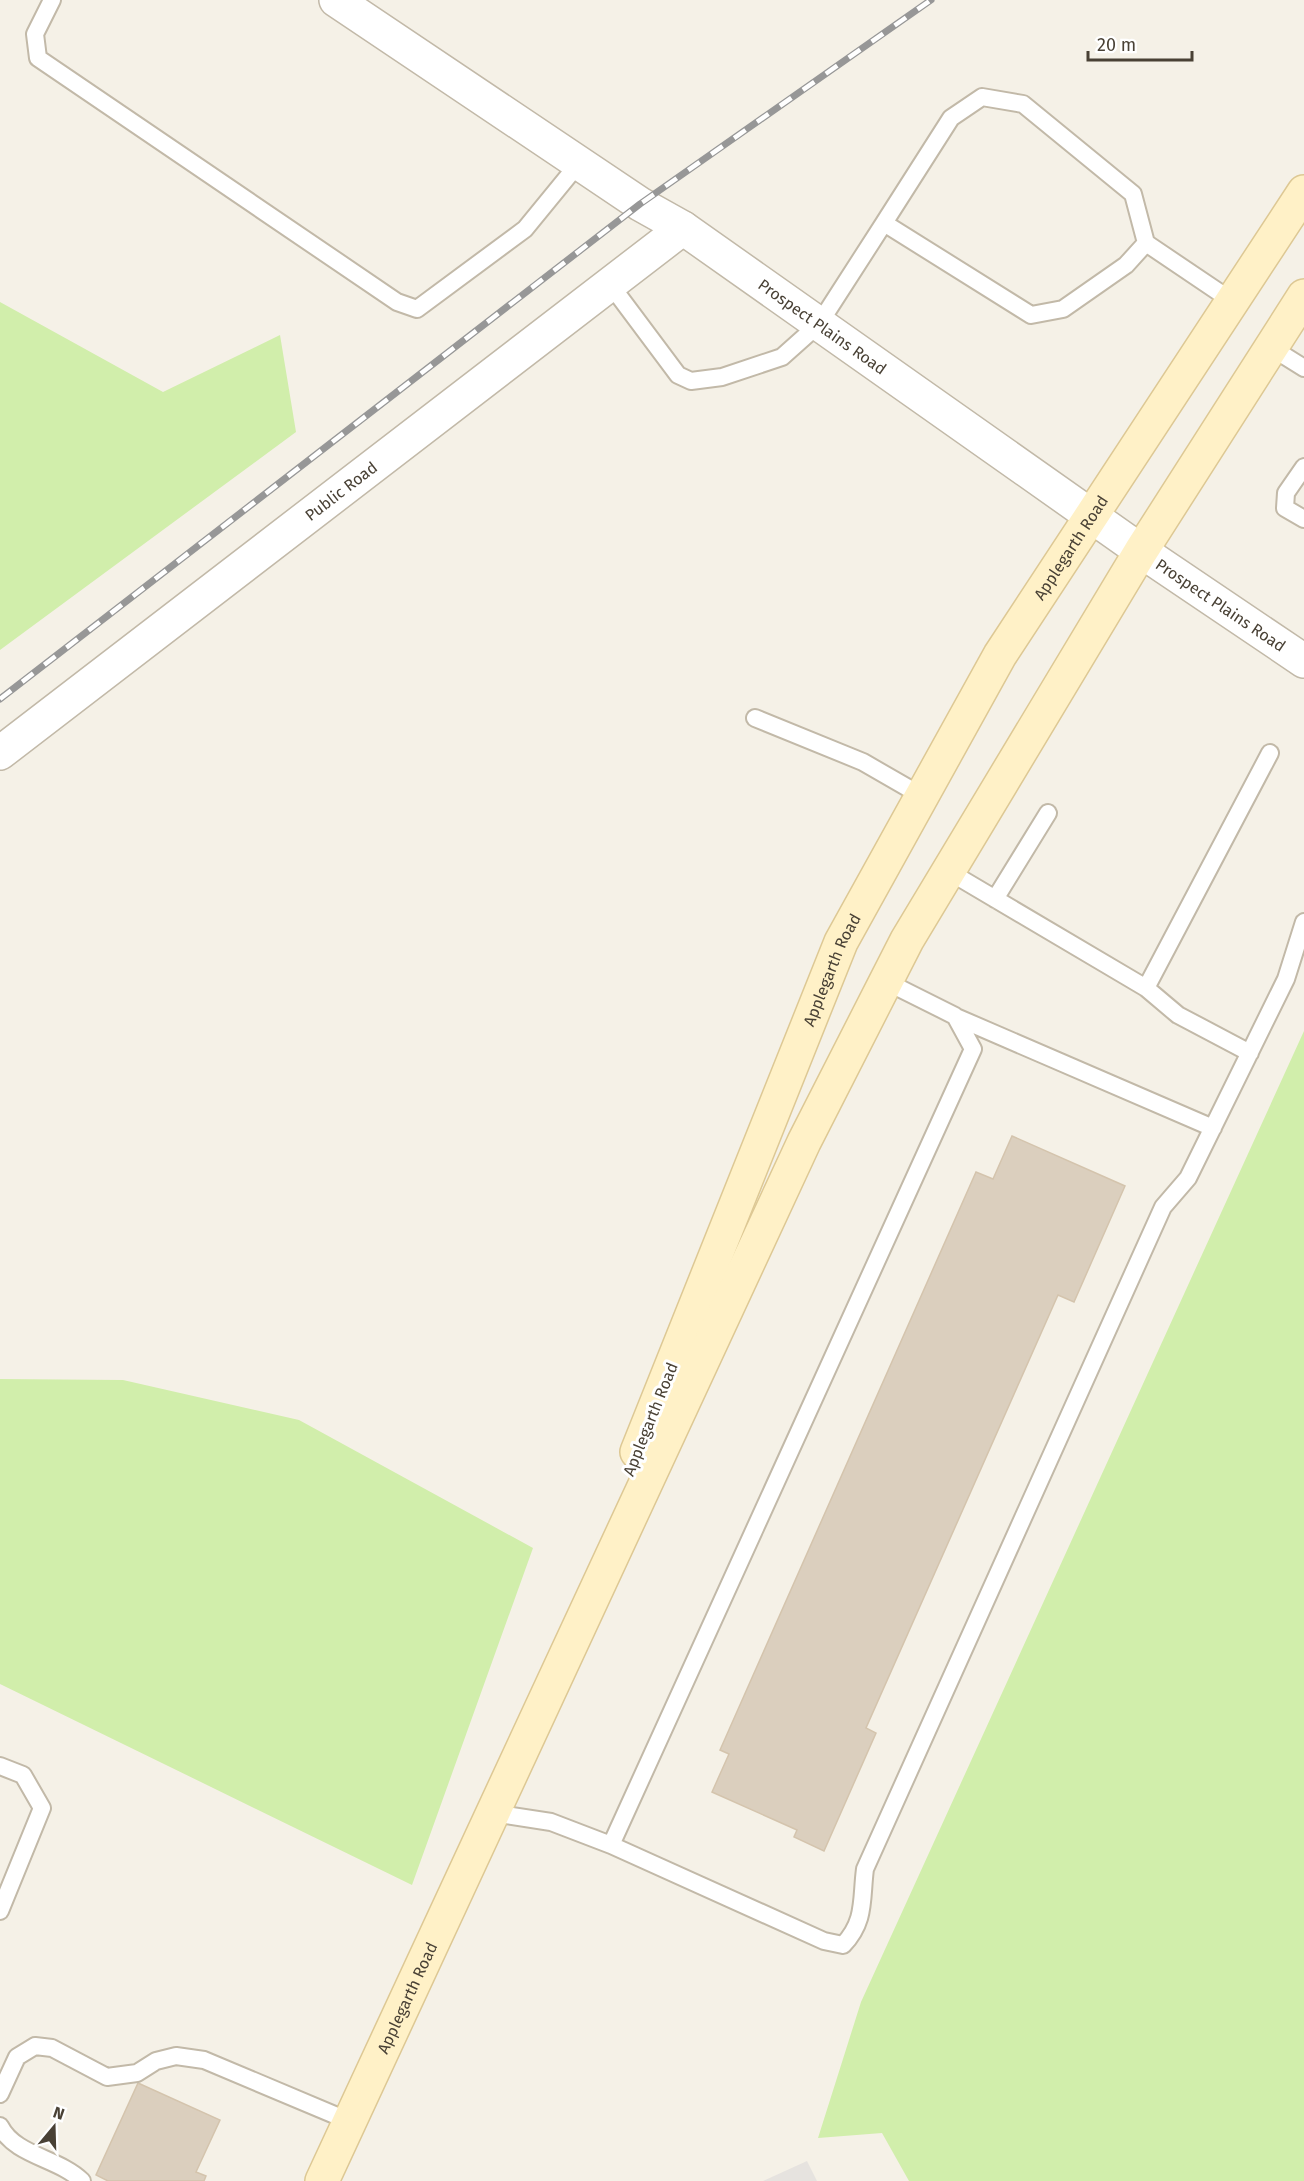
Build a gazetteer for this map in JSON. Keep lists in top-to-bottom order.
{
  "streets": {
    "main road": ["Applegarth Road"],
    "street": ["Prospect Plains Road", "Public Road"]
  },
  "crossings": [
    ["Prospect Plains Road", "Public Road"],
    ["Prospect Plains Road", "Applegarth Road"]
  ],
  "scale_bar": "20 m",
  "north": "top"
}
